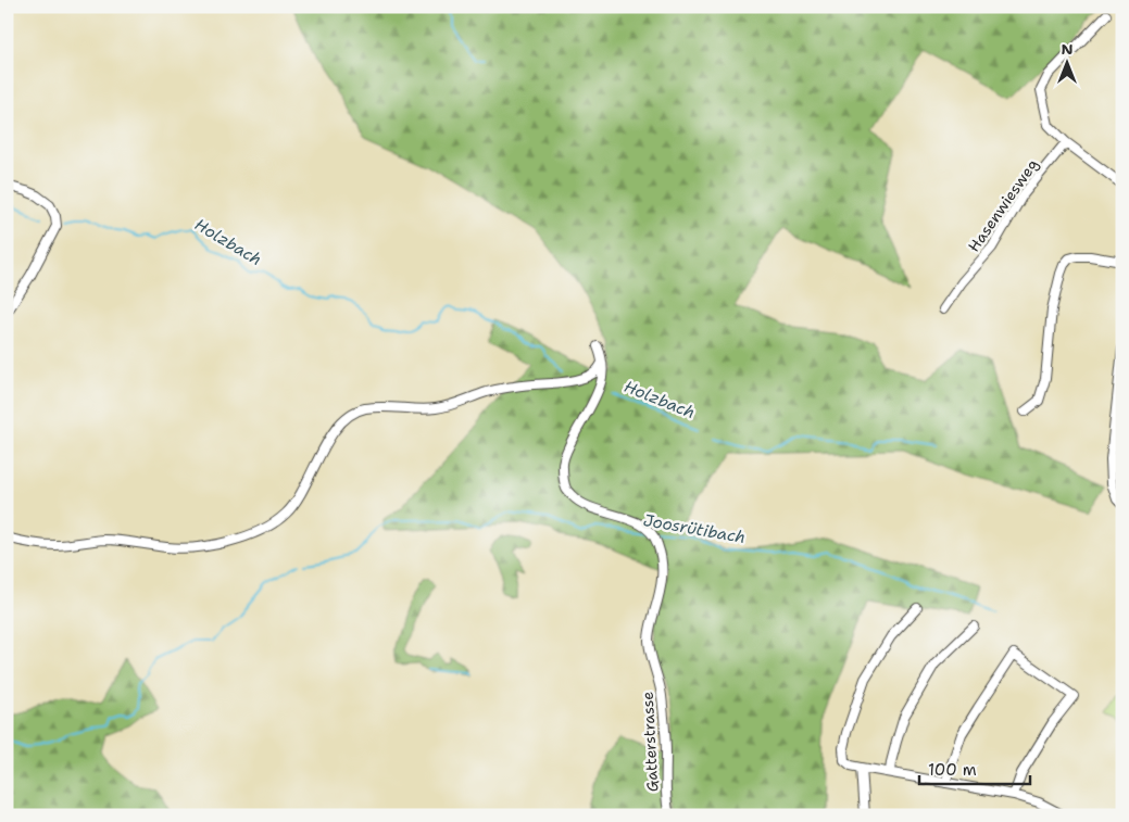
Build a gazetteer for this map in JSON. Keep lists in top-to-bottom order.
{
  "streets": {
    "street": ["Hasenwiesweg", "Gatterstrasse"]
  },
  "water": ["Holzbach", "Joosrütibach"],
  "scale_bar": "100 m",
  "north": "top"
}
